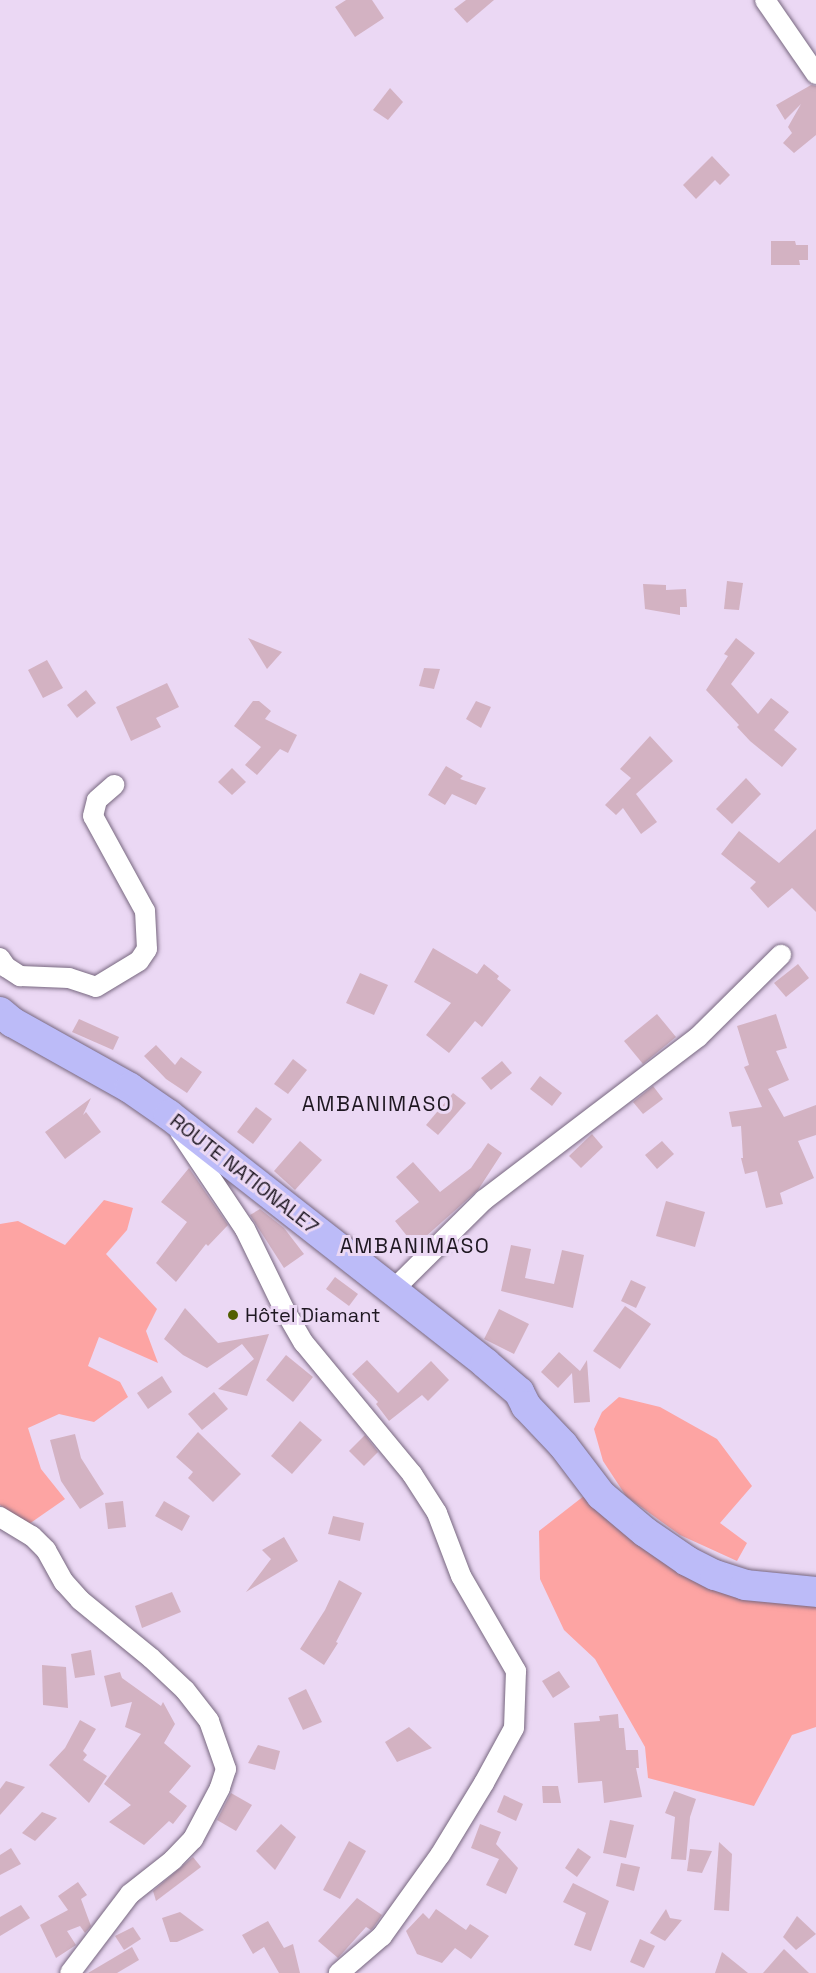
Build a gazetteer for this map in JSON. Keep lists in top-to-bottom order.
{
  "streets": {
    "main road": ["ROUTE NATIONALE7"]
  },
  "districts": ["AMBANIMASO", "AMBANIMASO"],
  "places": ["Hôtel Diamant"]
}
